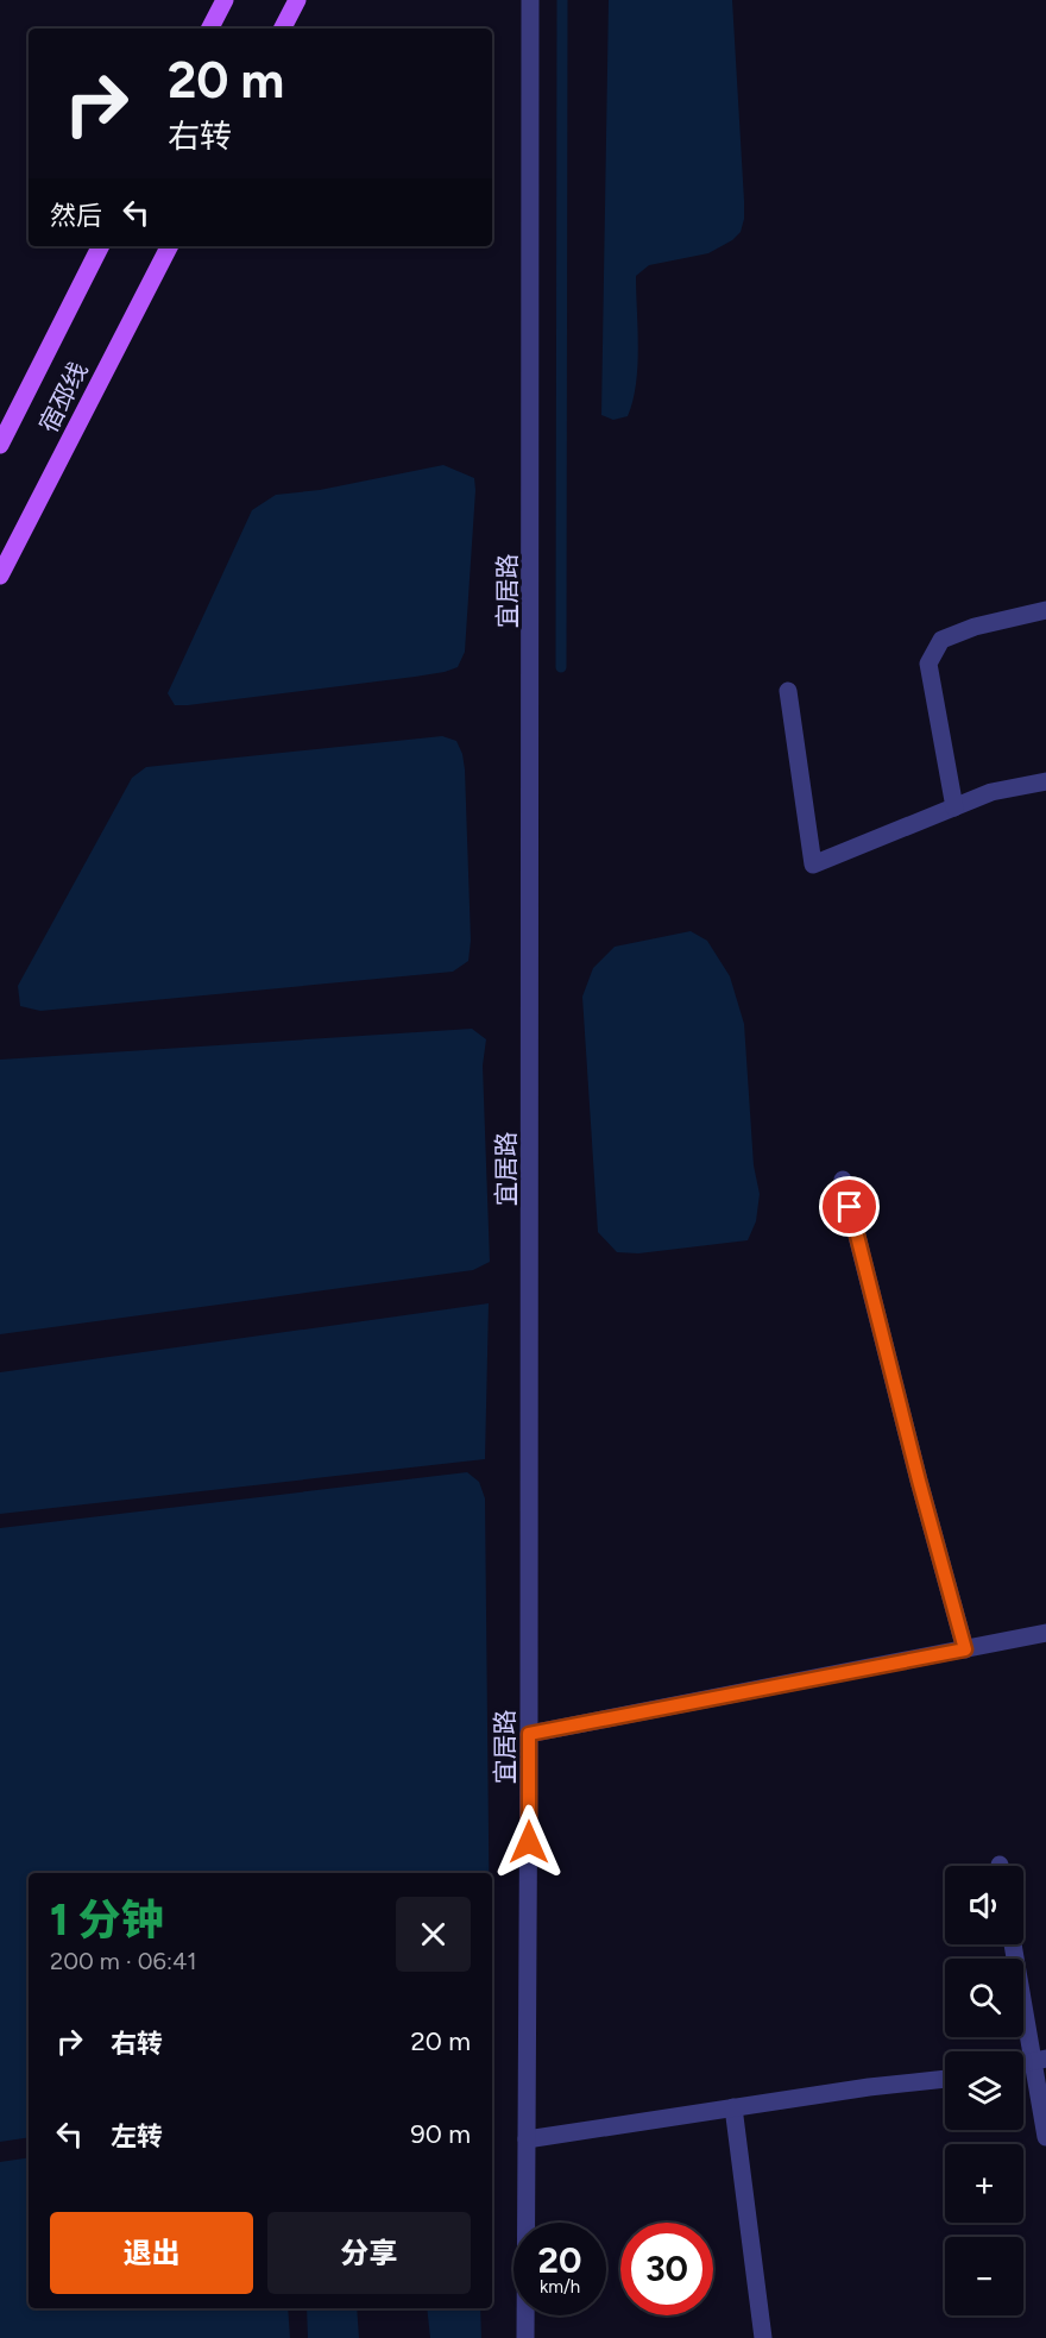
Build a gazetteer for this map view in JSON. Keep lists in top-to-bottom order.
{
  "streets": {
    "main road": ["宿邳线"],
    "street": ["宜居路"]
  },
  "page": {
    "turn": ["20 m", "右转"],
    "then": "然后",
    "map_buttons": ["+", "−"],
    "heading": ["1 分钟", "200 m · 06:41"],
    "list": [
      {
        "name": "右转",
        "value": "20 m"
      },
      {
        "name": "左转",
        "value": "90 m"
      }
    ],
    "buttons": ["退出", "分享"],
    "speed": "20 km/h",
    "limit": "30"
  }
}
